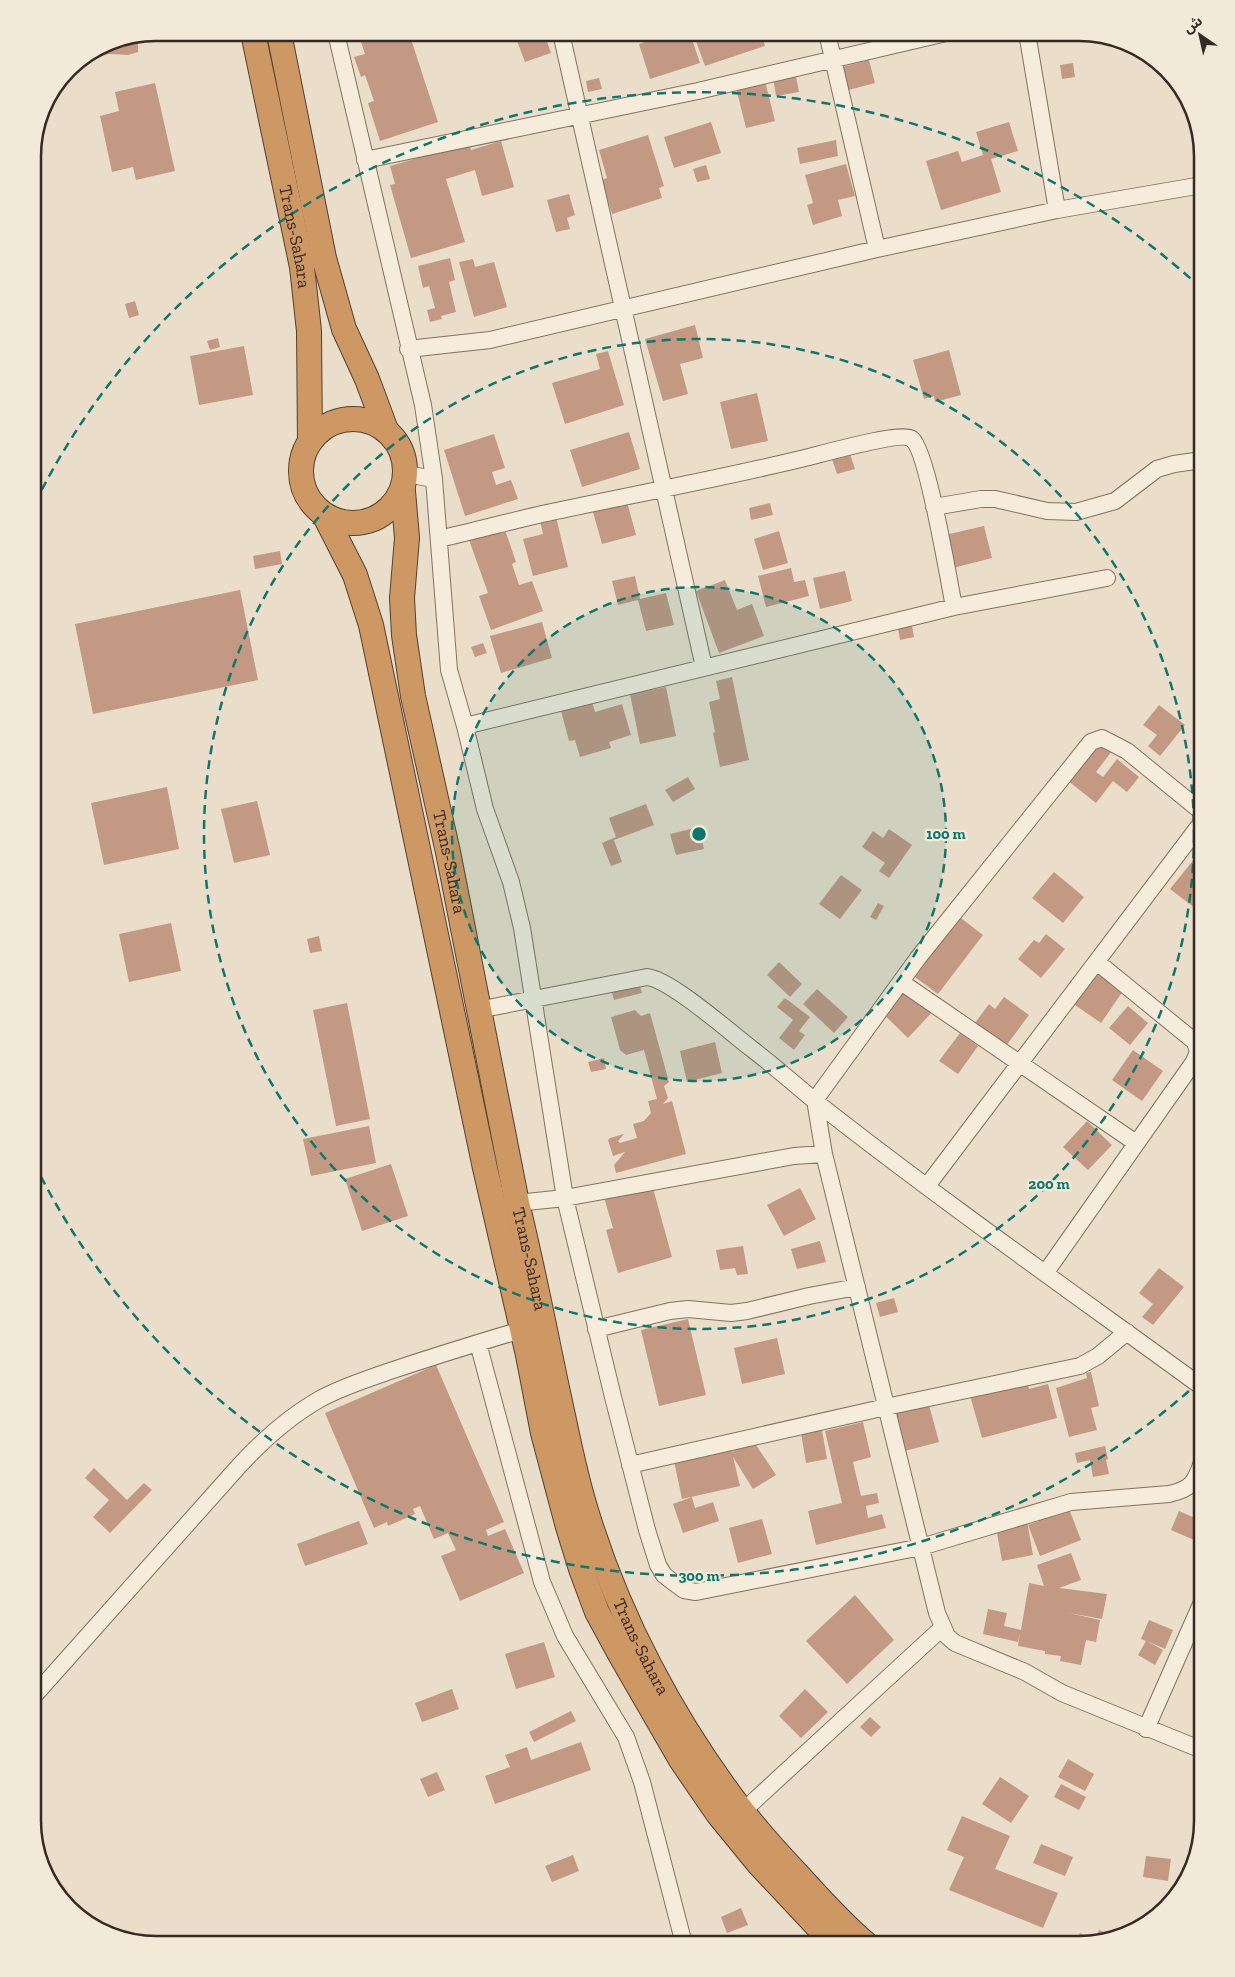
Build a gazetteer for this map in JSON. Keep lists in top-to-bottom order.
{
  "streets": {
    "highway": ["Trans-Sahara"]
  },
  "north": "top left",
  "rings": ["100 m", "200 m", "300 m"]
}
